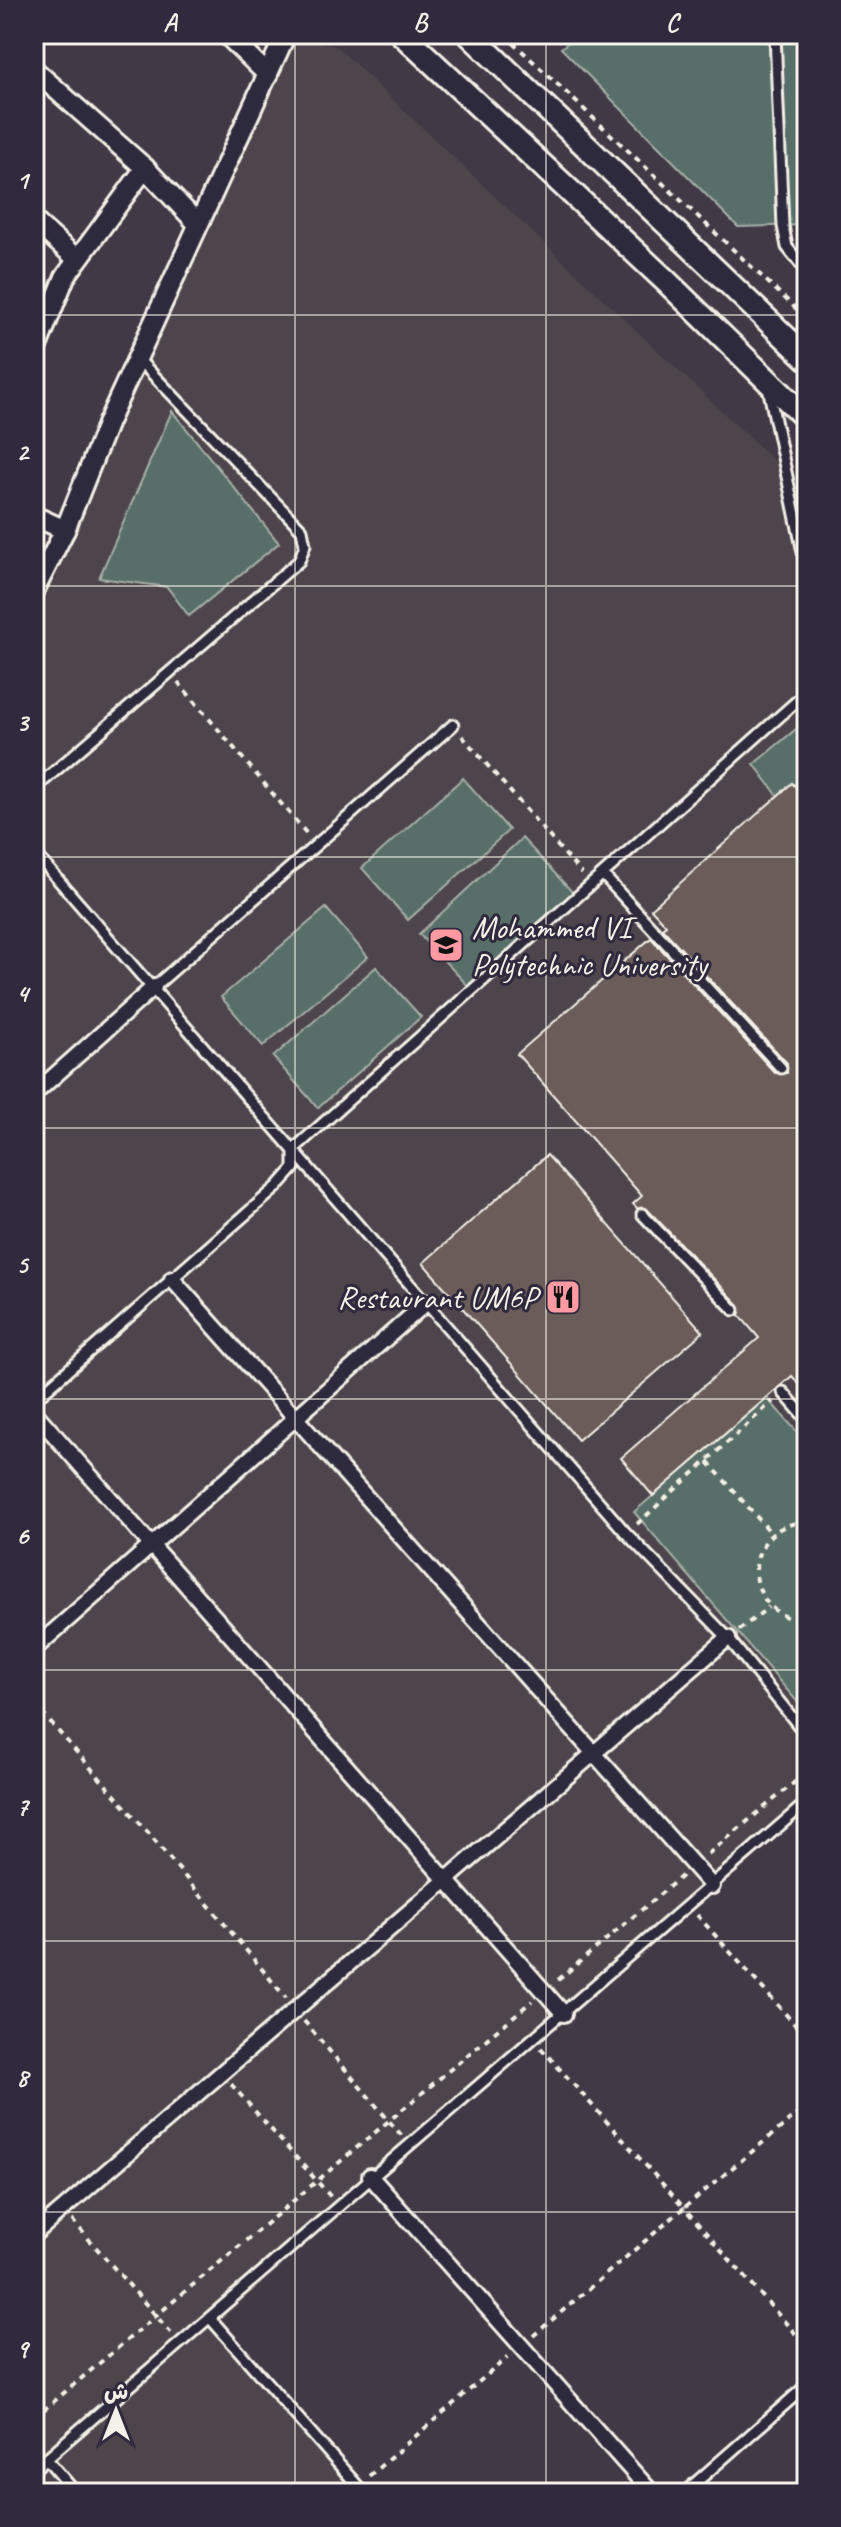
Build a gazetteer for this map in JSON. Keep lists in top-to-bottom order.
{
  "places": {
    "school or university": ["Mohammed VI Polytechnic University"],
    "restaurant": ["Restaurant UM6P"]
  },
  "north": "top",
  "grid": {
    "columns": ["A", "B", "C"],
    "rows": [
      "1",
      "2",
      "3",
      "4",
      "5",
      "6",
      "7",
      "8",
      "9"
    ]
  }
}
